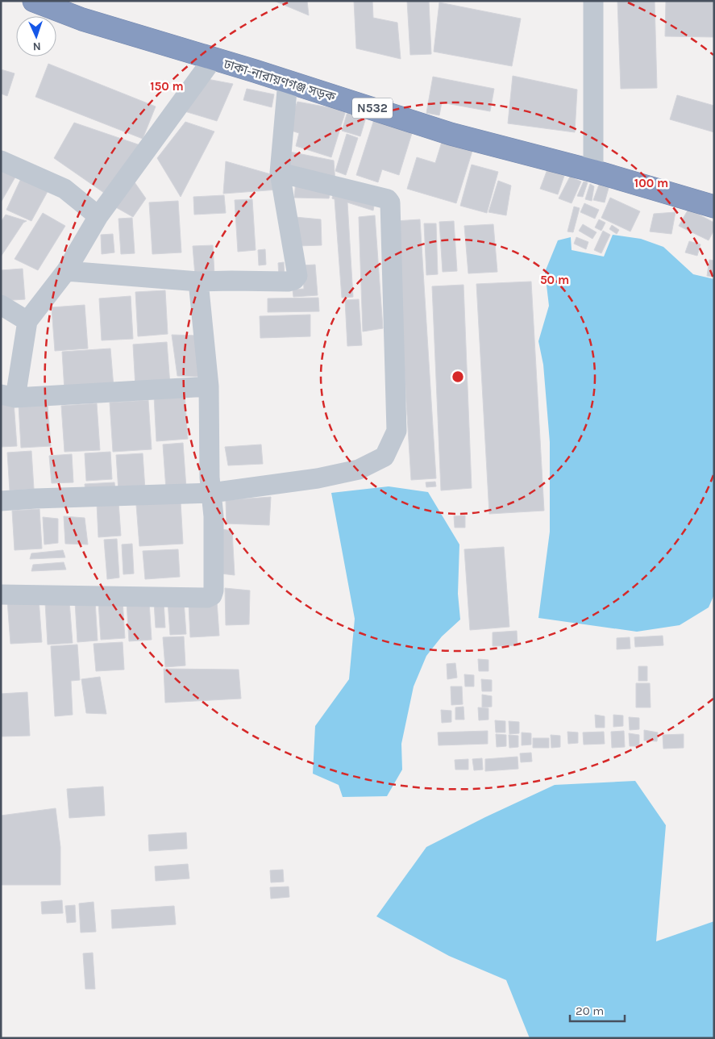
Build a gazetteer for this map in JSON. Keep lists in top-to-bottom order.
{
  "streets": {
    "highway": ["ঢাকা-নারায়ণগঞ্জ সড়ক", "N532"]
  },
  "scale_bar": "20 m",
  "north": "bottom",
  "rings": ["150 m", "100 m", "50 m"]
}
